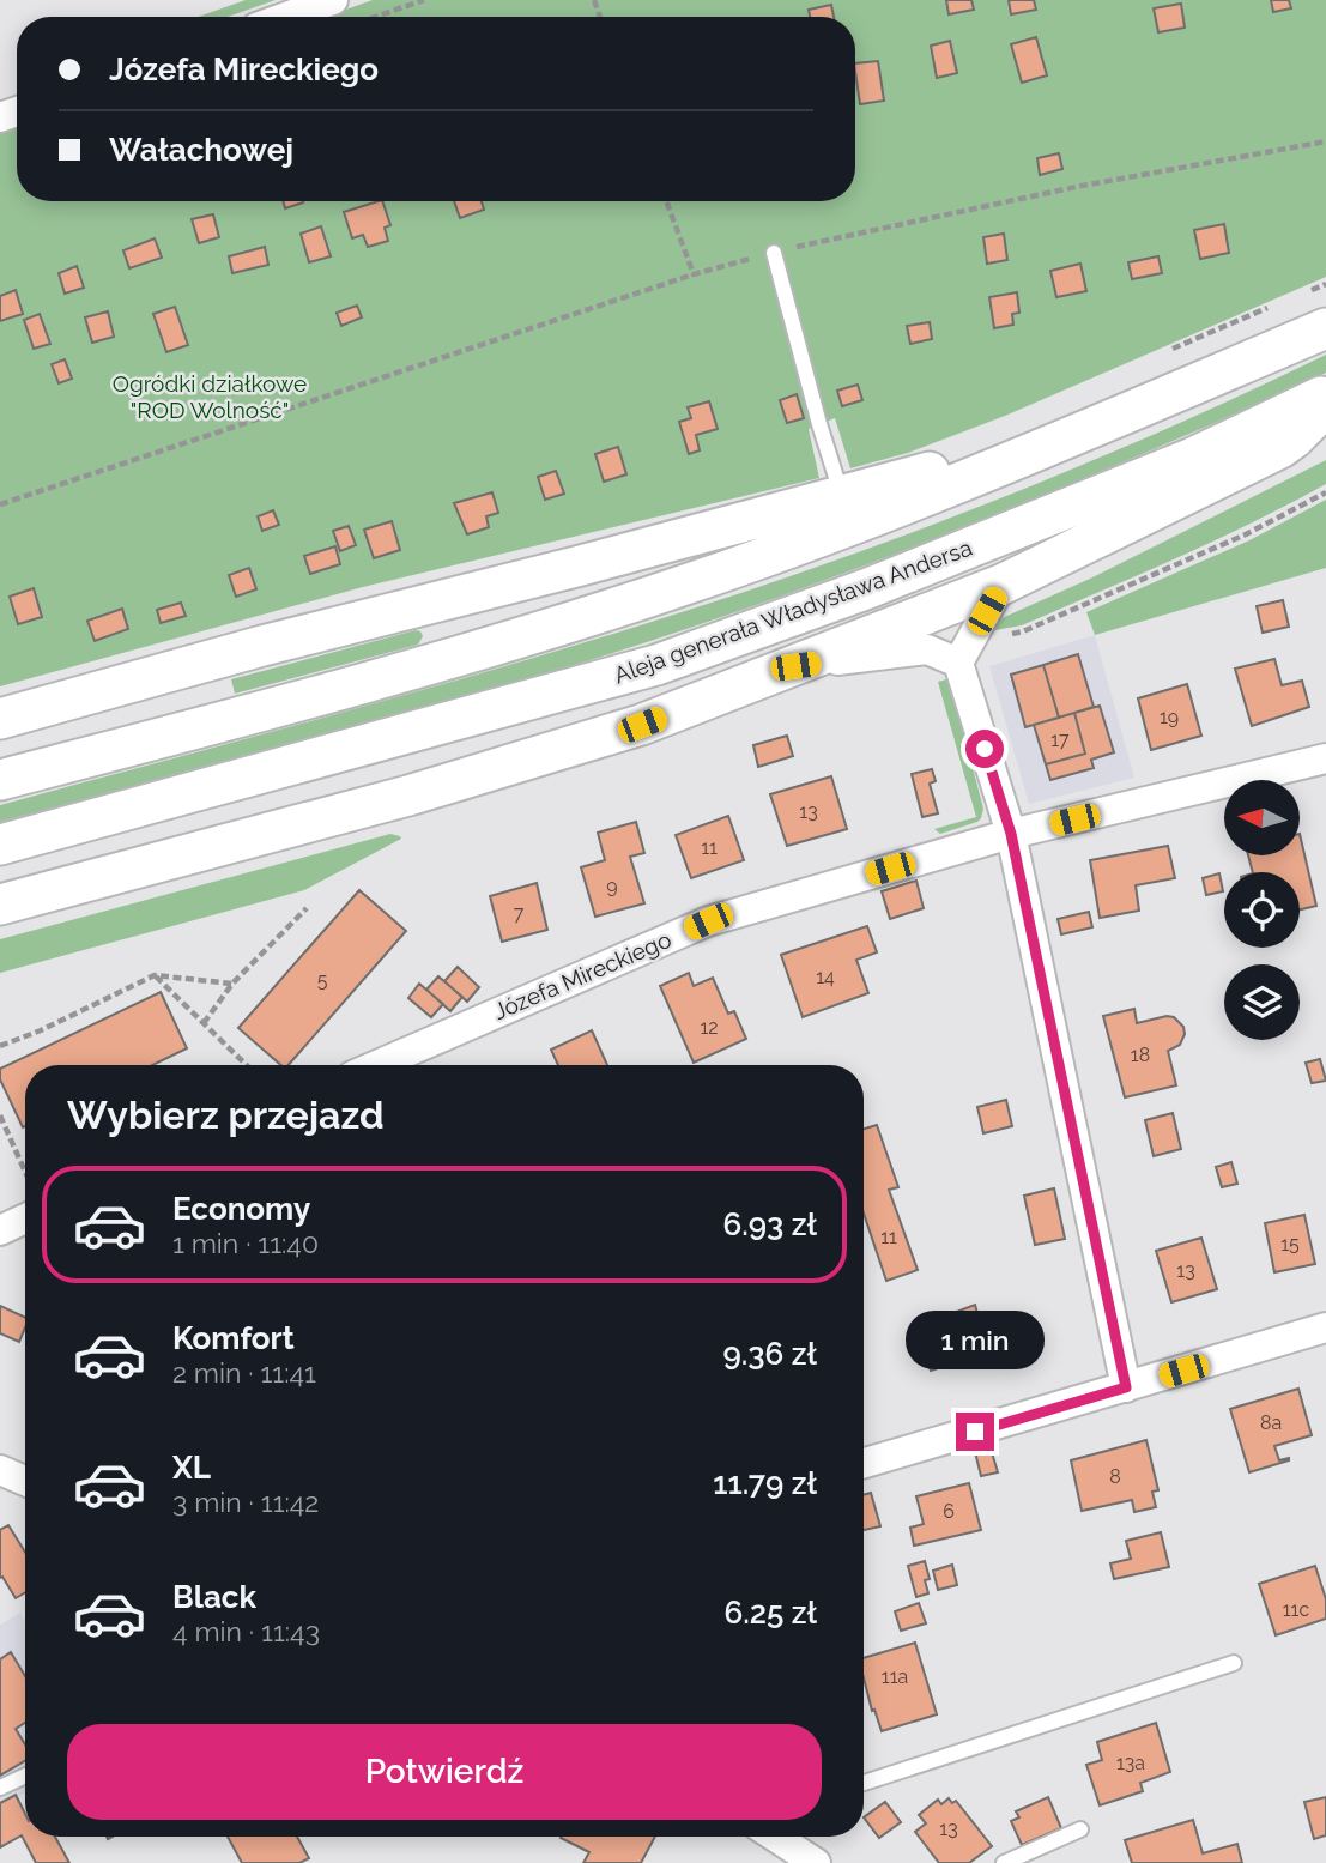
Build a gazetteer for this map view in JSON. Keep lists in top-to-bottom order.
{
  "streets": {
    "main road": ["Aleja generała Władysława Andersa"],
    "street": ["Józefa Mireckiego"]
  },
  "parks": ["Ogródki działkowe \"ROD Wolność\""],
  "house_numbers": [
    "19",
    "17",
    "13",
    "11",
    "9",
    "7",
    "14",
    "5",
    "12",
    "18",
    "11",
    "15",
    "13",
    "8a",
    "8",
    "6",
    "11c",
    "11a",
    "13a",
    "13"
  ],
  "north": "left",
  "page": {
    "banner": ["Józefa Mireckiego", "Wałachowej"],
    "heading": "Wybierz przejazd",
    "list": [
      {
        "name": "Economy",
        "note": "1 min · 11:40",
        "value": "6.93 zł"
      },
      {
        "name": "Komfort",
        "note": "2 min · 11:41",
        "value": "9.36 zł"
      },
      {
        "name": "XL",
        "note": "3 min · 11:42",
        "value": "11.79 zł"
      },
      {
        "name": "Black",
        "note": "4 min · 11:43",
        "value": "6.25 zł"
      }
    ],
    "bubble": "1 min",
    "buttons": "Potwierdź"
  }
}
